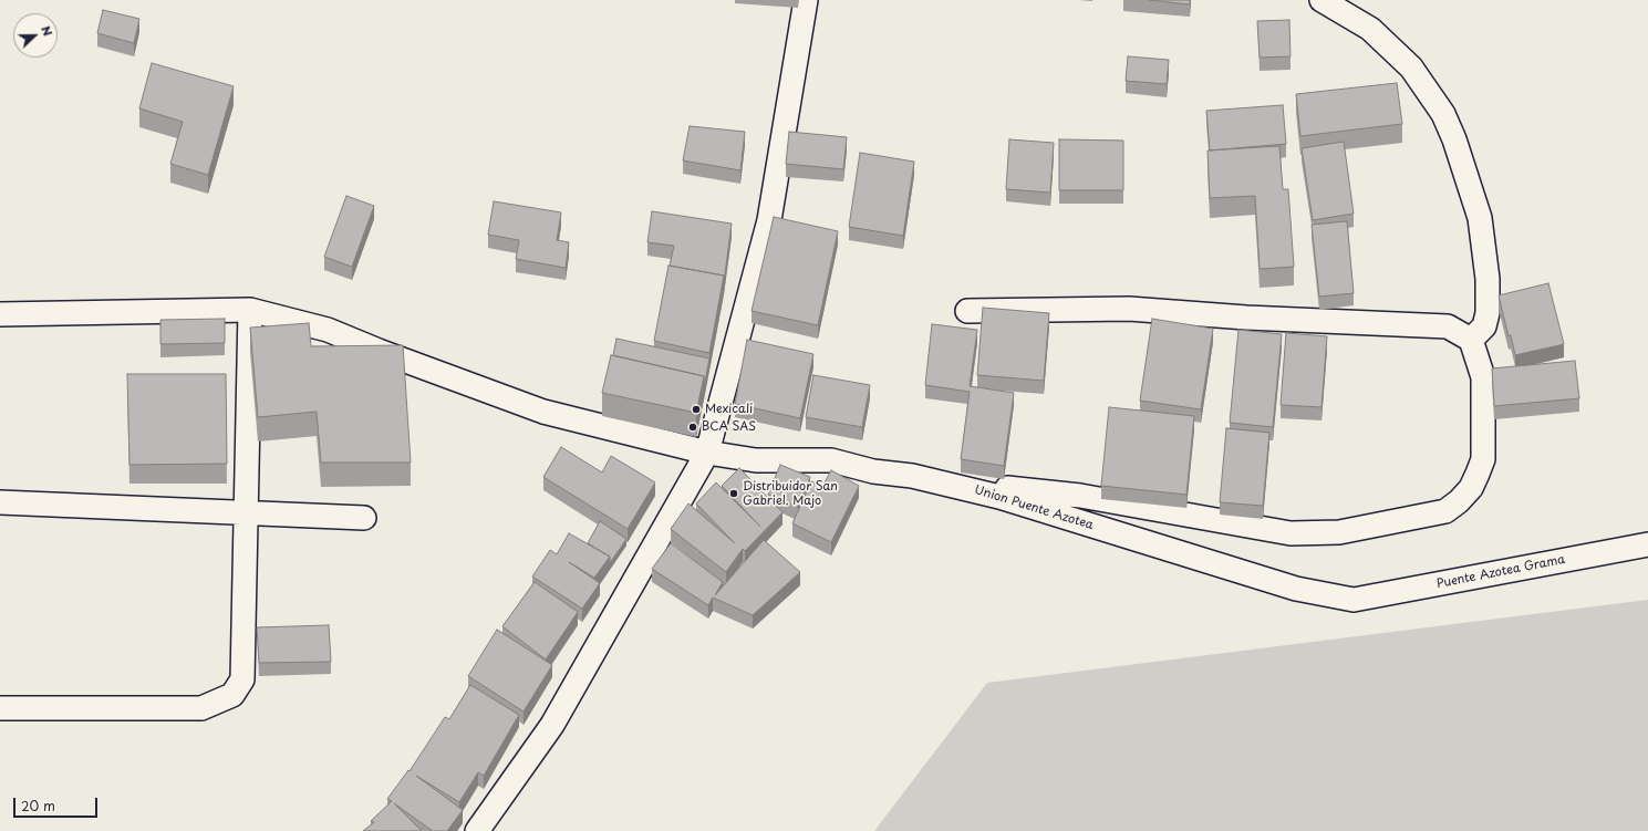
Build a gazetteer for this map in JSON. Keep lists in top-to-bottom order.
{
  "streets": {
    "street": ["Union Puente Azotea", "Puente Azotea Grama"]
  },
  "crossings": [
    ["Union Puente Azotea", "Puente Azotea Grama"]
  ],
  "places": ["Mexicali", "BCA SAS", "Distribuidor San Gabriel. Majo"],
  "scale_bar": "20 m",
  "north": "right"
}
